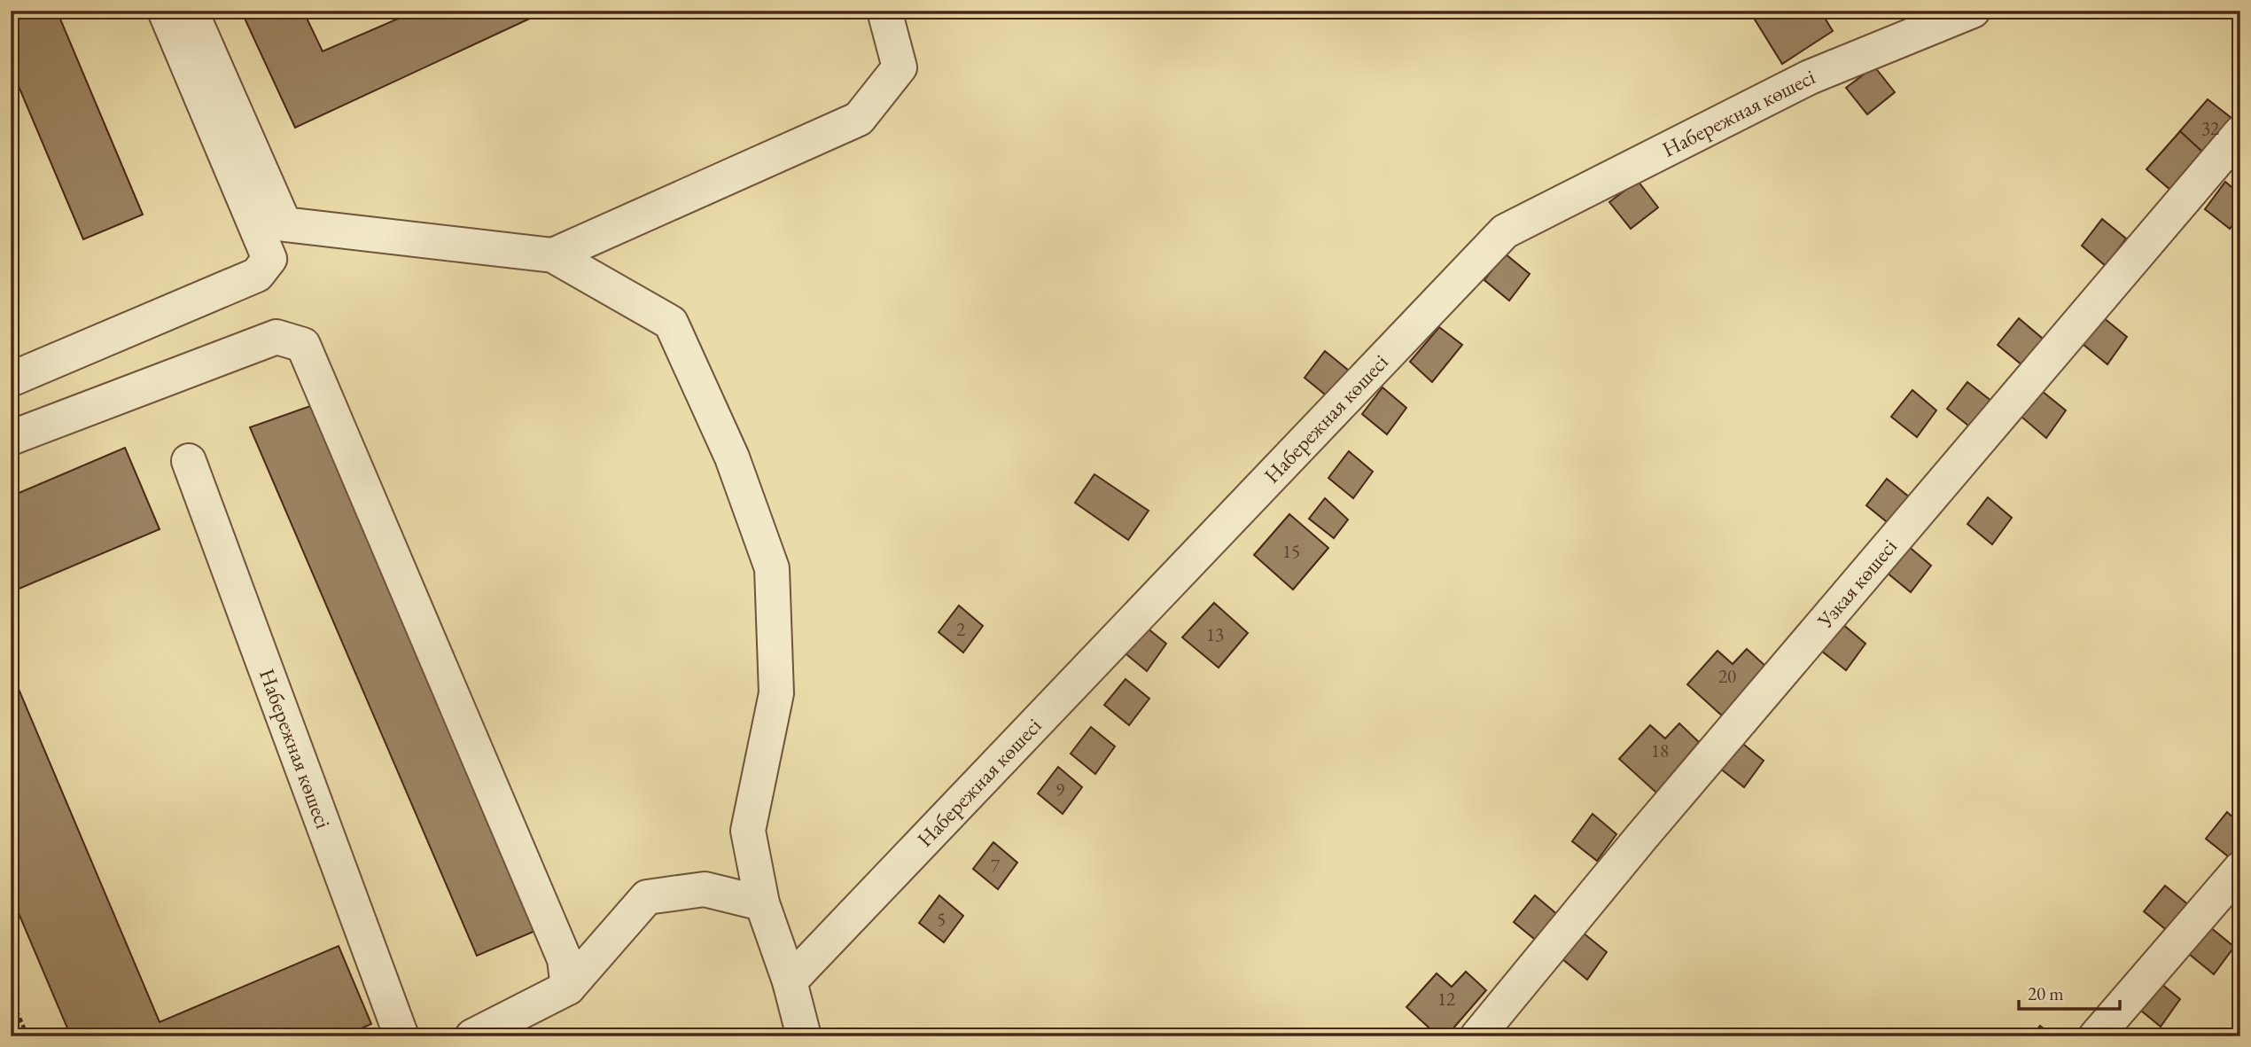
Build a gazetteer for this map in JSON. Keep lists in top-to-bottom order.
{
  "streets": {
    "street": ["Набережная көшесі", "Узкая көшесі"]
  },
  "house_numbers": [
    "32",
    "15",
    "2",
    "13",
    "20",
    "18",
    "9",
    "7",
    "5",
    "12"
  ],
  "scale_bar": "20 m"
}
